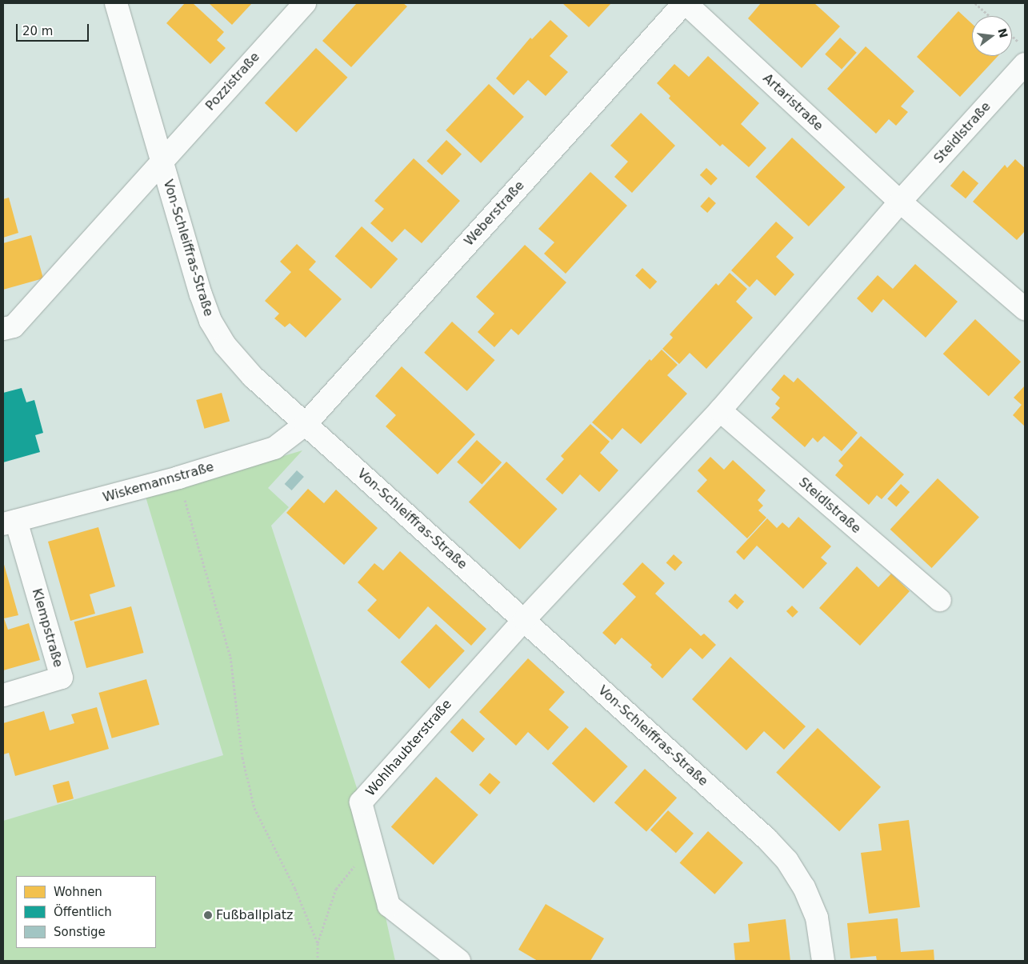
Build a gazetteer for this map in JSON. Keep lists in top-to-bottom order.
{
  "streets": {
    "street": [
      "Pozzistraße",
      "Artaristraße",
      "Steidlstraße",
      "Weberstraße",
      "Von-Schleiffras-Straße",
      "Wiskemannstraße",
      "Klempstraße",
      "Wohlhaubterstraße"
    ]
  },
  "crossings": [
    ["Pozzistraße", "Von-Schleiffras-Straße"],
    ["Artaristraße", "Steidlstraße"],
    ["Artaristraße", "Weberstraße"],
    ["Steidlstraße", "Von-Schleiffras-Straße"],
    ["Steidlstraße", "Wohlhaubterstraße"],
    ["Weberstraße", "Von-Schleiffras-Straße"],
    ["Weberstraße", "Wiskemannstraße"],
    ["Von-Schleiffras-Straße", "Wiskemannstraße"],
    ["Von-Schleiffras-Straße", "Wohlhaubterstraße"],
    ["Wiskemannstraße", "Klempstraße"]
  ],
  "places": ["Fußballplatz"],
  "legend": ["Wohnen", "Öffentlich", "Sonstige"],
  "scale_bar": "20 m",
  "north": "right"
}
